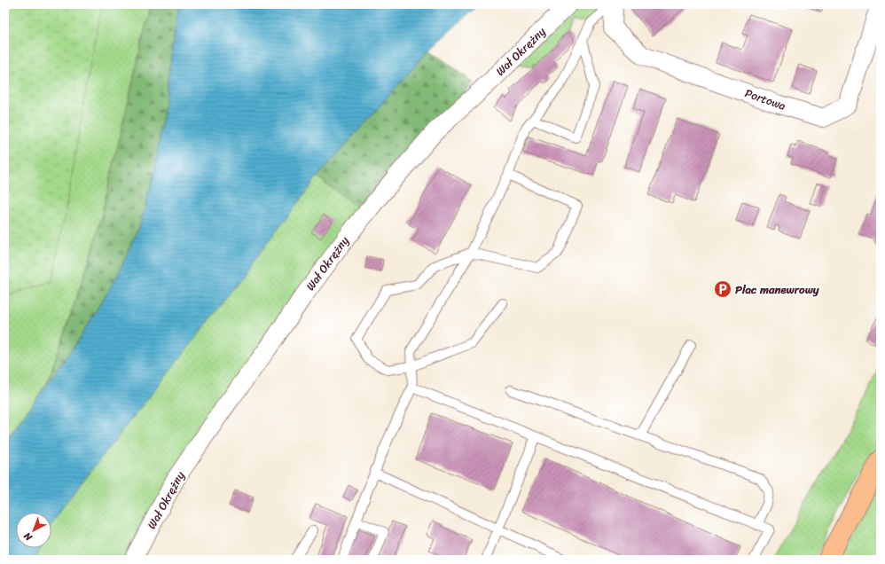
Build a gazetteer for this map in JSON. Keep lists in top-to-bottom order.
{
  "streets": {
    "street": ["Wał Okrężny", "Portowa"]
  },
  "places": {
    "parking": ["Plac manewrowy"]
  },
  "north": "bottom left"
}
